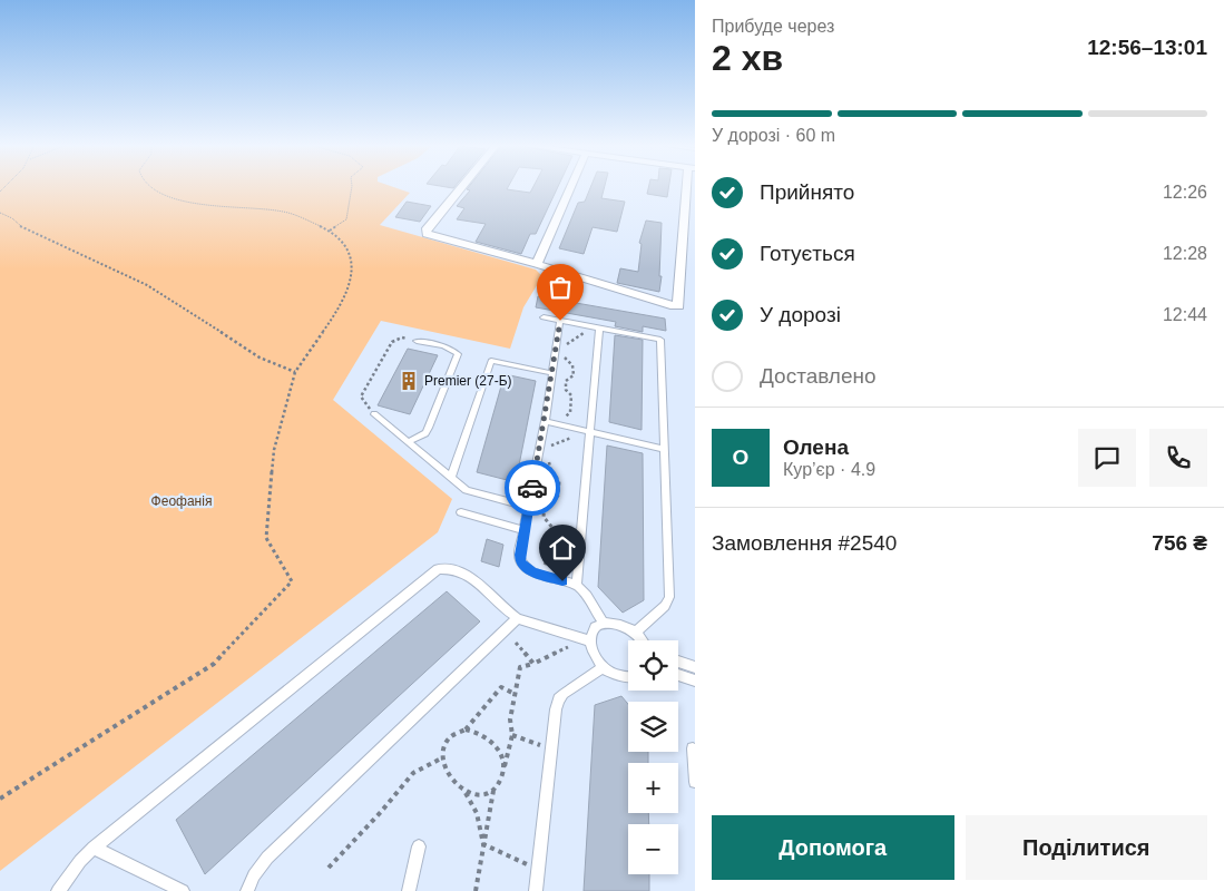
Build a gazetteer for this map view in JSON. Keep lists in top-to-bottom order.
{
  "parks": ["Феофанія"],
  "places": {
    "building": ["Premier (27-Б)"]
  },
  "page": {
    "heading": ["2 хв", "Прибуде через", "12:56–13:01"],
    "panel": [
      "Олена",
      "Кур’єр · 4.9",
      "Замовлення #2540",
      "756 ₴"
    ],
    "bar": "У дорозі · 60 m",
    "list": [
      ["Прийнято", "12:26"],
      ["Готується", "12:28"],
      ["У дорозі", "12:44"],
      "Доставлено"
    ],
    "round": "О",
    "map_buttons": ["+", "−"],
    "buttons": ["Допомога", "Поділитися"]
  }
}
